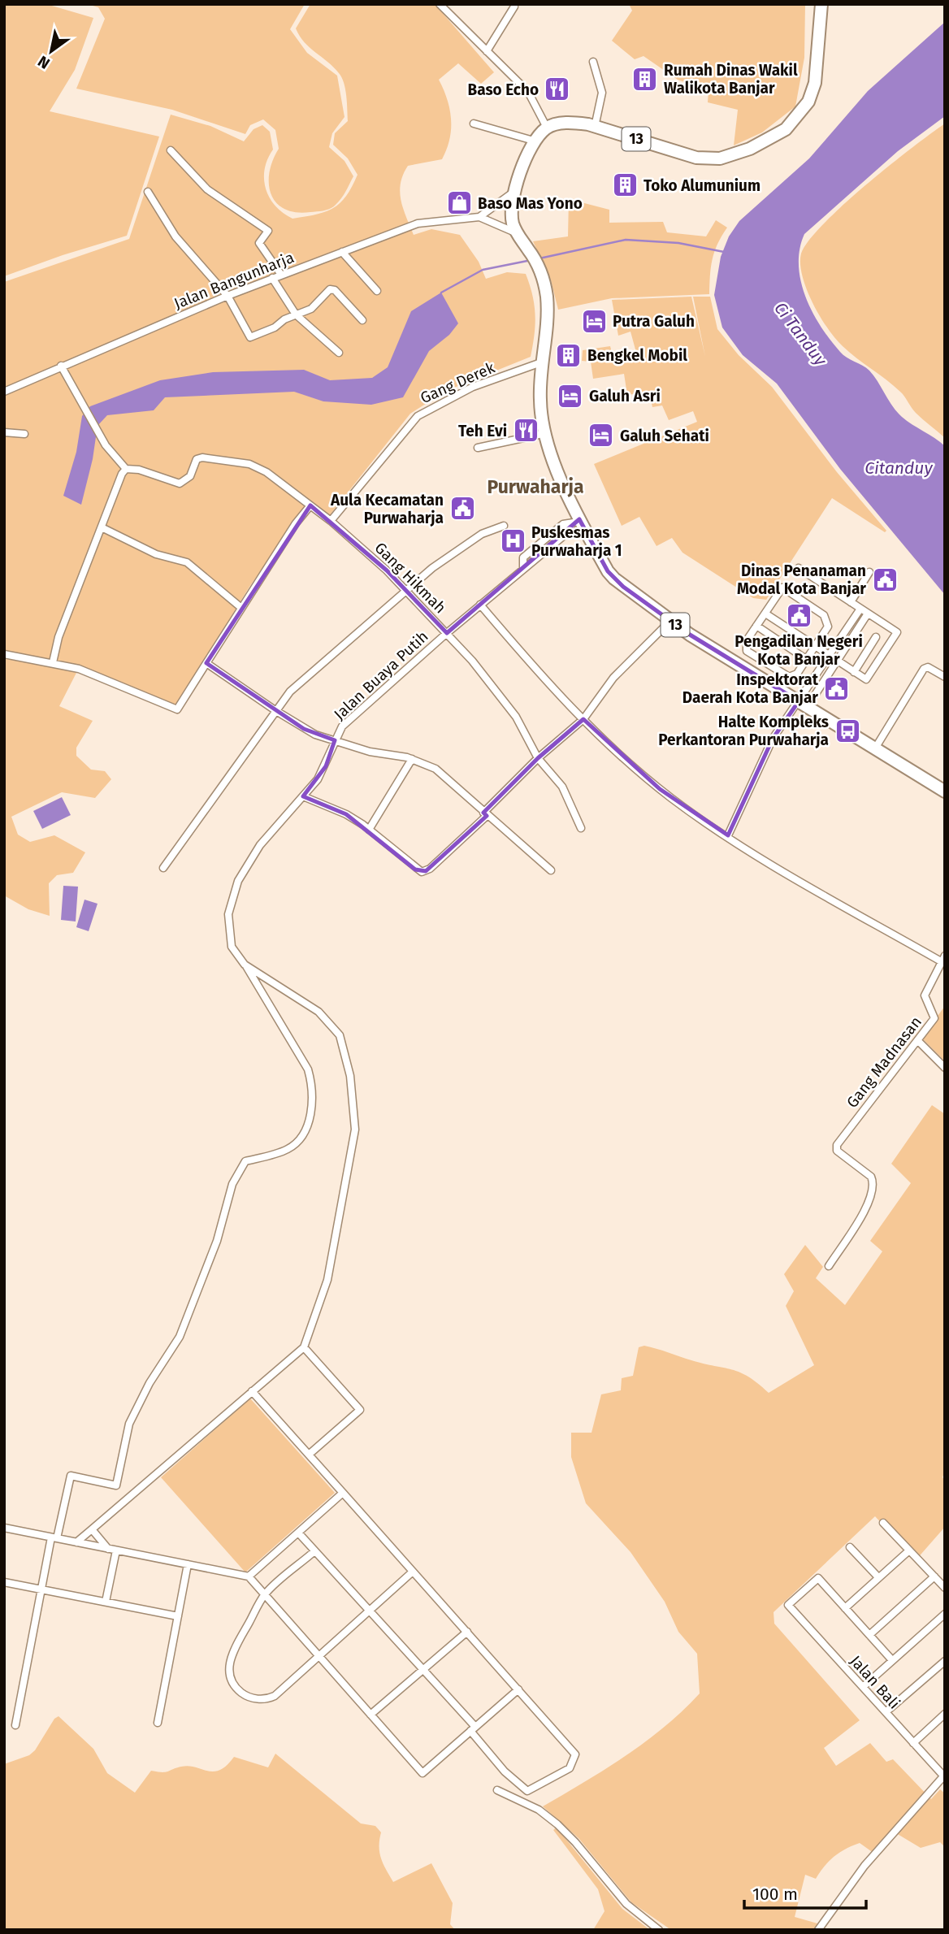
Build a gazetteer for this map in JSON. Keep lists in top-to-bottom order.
{
  "streets": {
    "highway": ["13"],
    "street": [
      "Jalan Bangunharja",
      "Gang Derek",
      "Gang Hikmah",
      "Jalan Buaya Putih",
      "Gang Madnasan",
      "Jalan Bali"
    ]
  },
  "crossings": [
    ["13", "Gang Derek"],
    ["13", "Jalan Buaya Putih"],
    ["Gang Derek", "Gang Hikmah"],
    ["Gang Hikmah", "Jalan Buaya Putih"]
  ],
  "districts": ["Purwaharja"],
  "water": ["Ci Tanduy", "Citanduy"],
  "places": {
    "building": ["Rumah Dinas Wakil Walikota Banjar", "Toko Alumunium", "Bengkel Mobil"],
    "restaurant": ["Baso Echo", "Teh Evi"],
    "shop": ["Baso Mas Yono"],
    "hotel": ["Putra Galuh", "Galuh Asri", "Galuh Sehati"],
    "public building": [
      "Aula Kecamatan Purwaharja",
      "Dinas Penanaman Modal Kota Banjar",
      "Pengadilan Negeri Kota Banjar",
      "Inspektorat Daerah Kota Banjar"
    ],
    "hospital": ["Puskesmas Purwaharja 1"],
    "bus stop": ["Halte Kompleks Perkantoran Purwaharja"]
  },
  "scale_bar": "100 m",
  "north": "bottom left"
}
